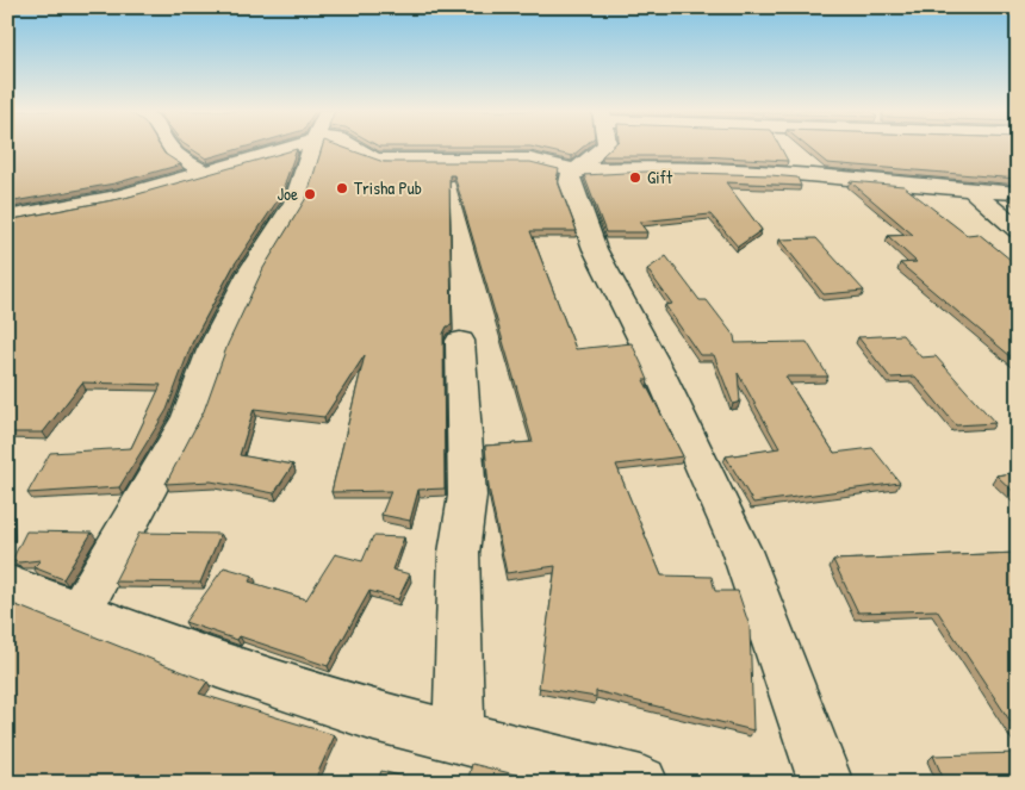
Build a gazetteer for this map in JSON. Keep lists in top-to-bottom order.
{
  "places": ["Gift", "Trisha Pub", "Joe"]
}
